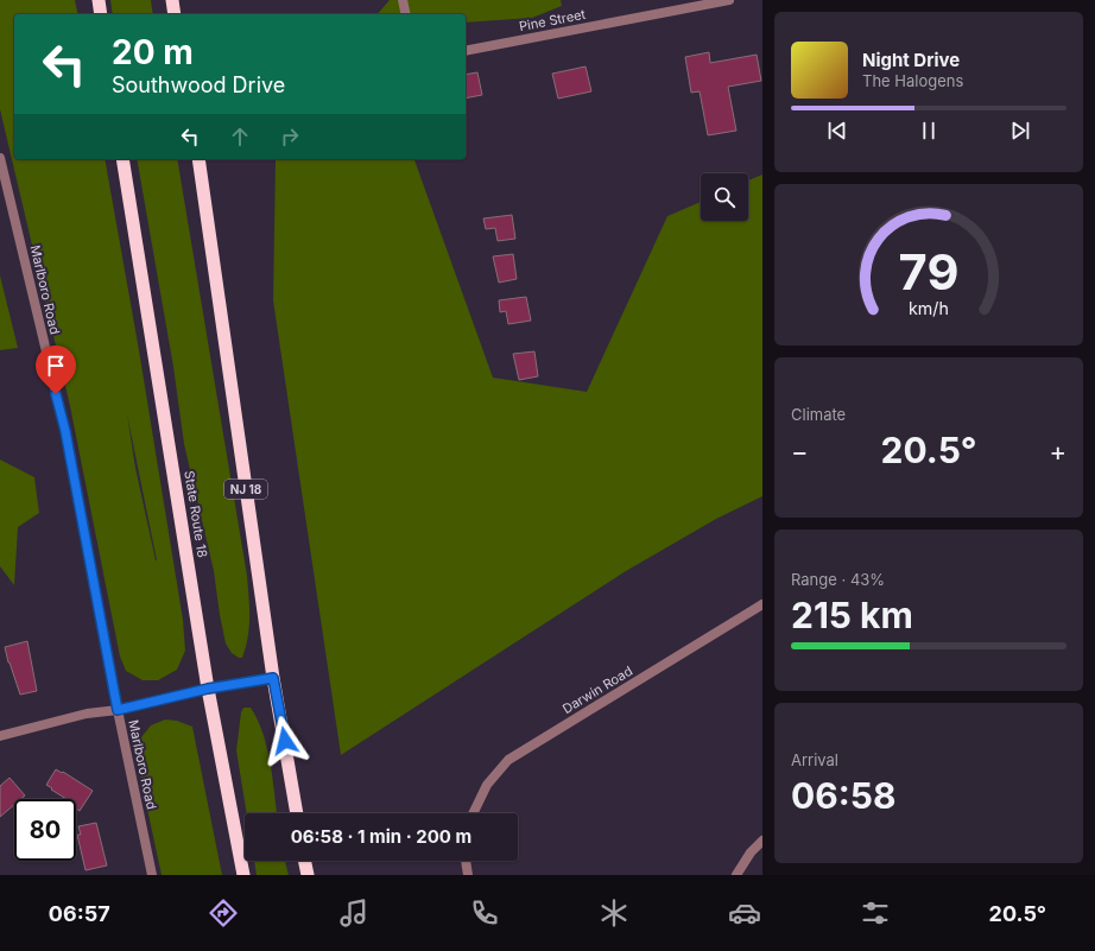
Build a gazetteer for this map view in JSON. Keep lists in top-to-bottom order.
{
  "streets": {
    "highway": ["NJ 18", "State Route 18"],
    "street": ["Pine Street", "Marlboro Road", "Darwin Road"]
  },
  "page": {
    "turn": ["20 m", "Southwood Drive"],
    "song": ["Night Drive", "The Halogens"],
    "tile": [
      "Climate",
      ["Range · 43%", "215 km"],
      ["Arrival", "06:58"]
    ],
    "heat": ["−", "20.5°", "+"],
    "limit": "80",
    "trip": "06:58 · 1 min · 200 m",
    "tabs": ["06:57", "20.5°"],
    "gauge": ["79", "km/h"]
  }
}
